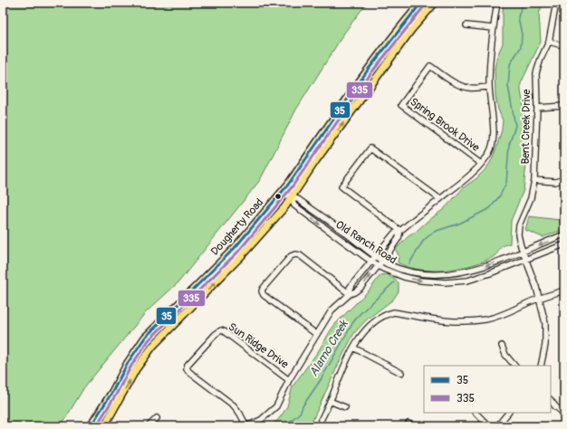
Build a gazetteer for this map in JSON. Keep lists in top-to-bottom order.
{
  "streets": {
    "main road": ["Dougherty Road"],
    "street": [
      "Spring Brook Drive",
      "Bent Creek Drive",
      "Old Ranch Road",
      "Sun Ridge Drive"
    ]
  },
  "crossings": [
    ["Bent Creek Drive", "Old Ranch Road"],
    ["Dougherty Road", "Old Ranch Road"]
  ],
  "water": ["Alamo Creek"],
  "lines": ["transit line 35", "transit line 335"],
  "legend": ["35", "335"]
}
